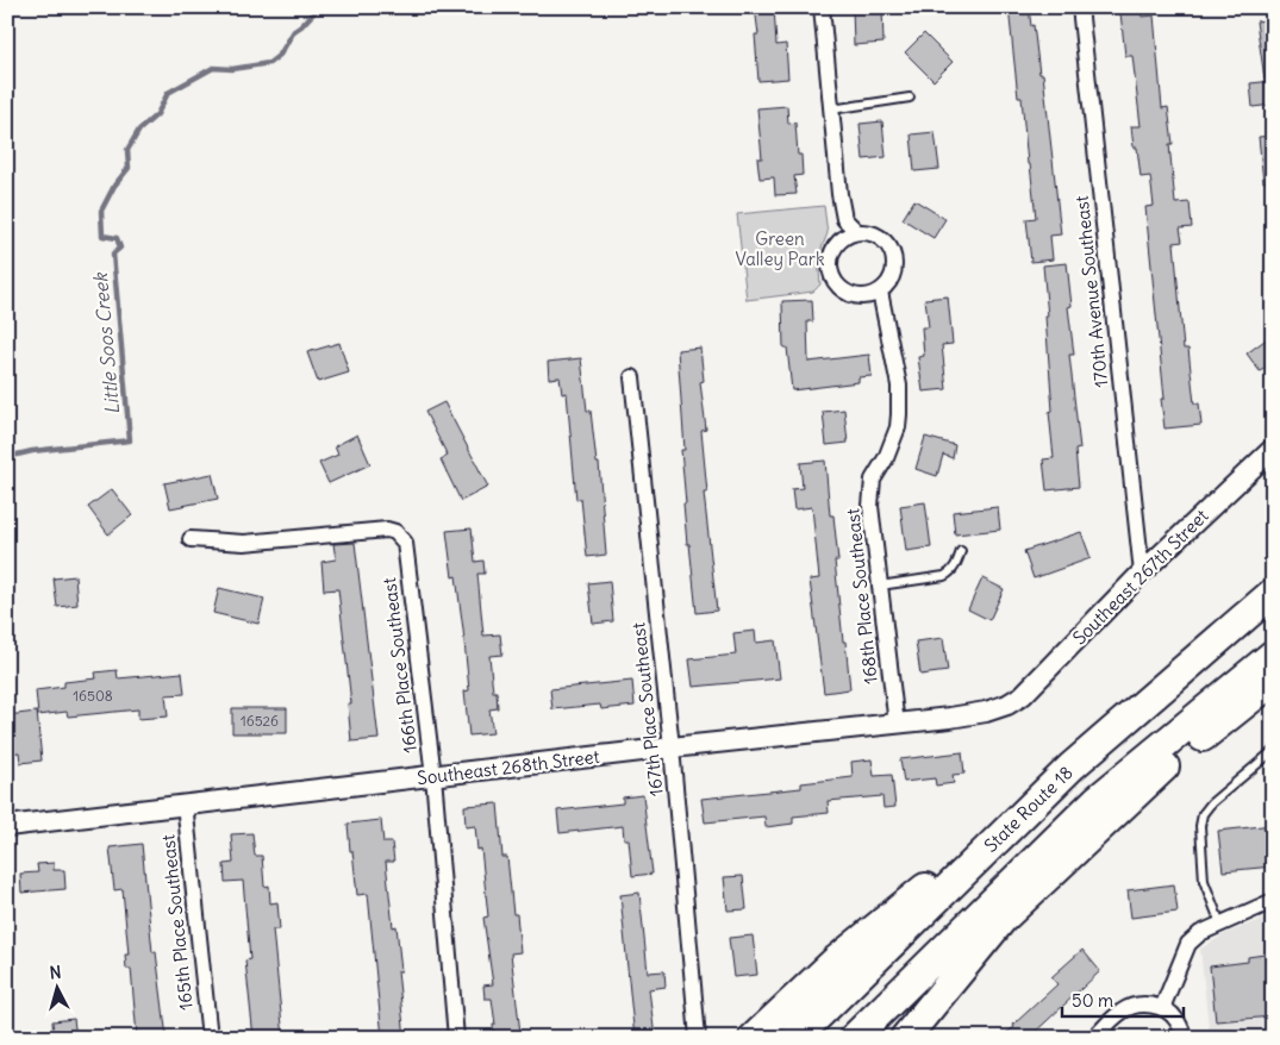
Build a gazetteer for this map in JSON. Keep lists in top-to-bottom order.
{
  "streets": {
    "highway": ["State Route 18"],
    "street": [
      "170th Avenue Southeast",
      "Southeast 267th Street",
      "168th Place Southeast",
      "166th Place Southeast",
      "167th Place Southeast",
      "Southeast 268th Street",
      "165th Place Southeast"
    ]
  },
  "crossings": [
    ["170th Avenue Southeast", "Southeast 267th Street"],
    ["Southeast 267th Street", "Southeast 268th Street"],
    ["168th Place Southeast", "Southeast 268th Street"],
    ["166th Place Southeast", "Southeast 268th Street"],
    ["167th Place Southeast", "Southeast 268th Street"],
    ["Southeast 268th Street", "165th Place Southeast"]
  ],
  "water": ["Little Soos Creek"],
  "parks": ["Green Valley Park"],
  "house_numbers": ["16508", "16526"],
  "scale_bar": "50 m",
  "north": "top"
}
